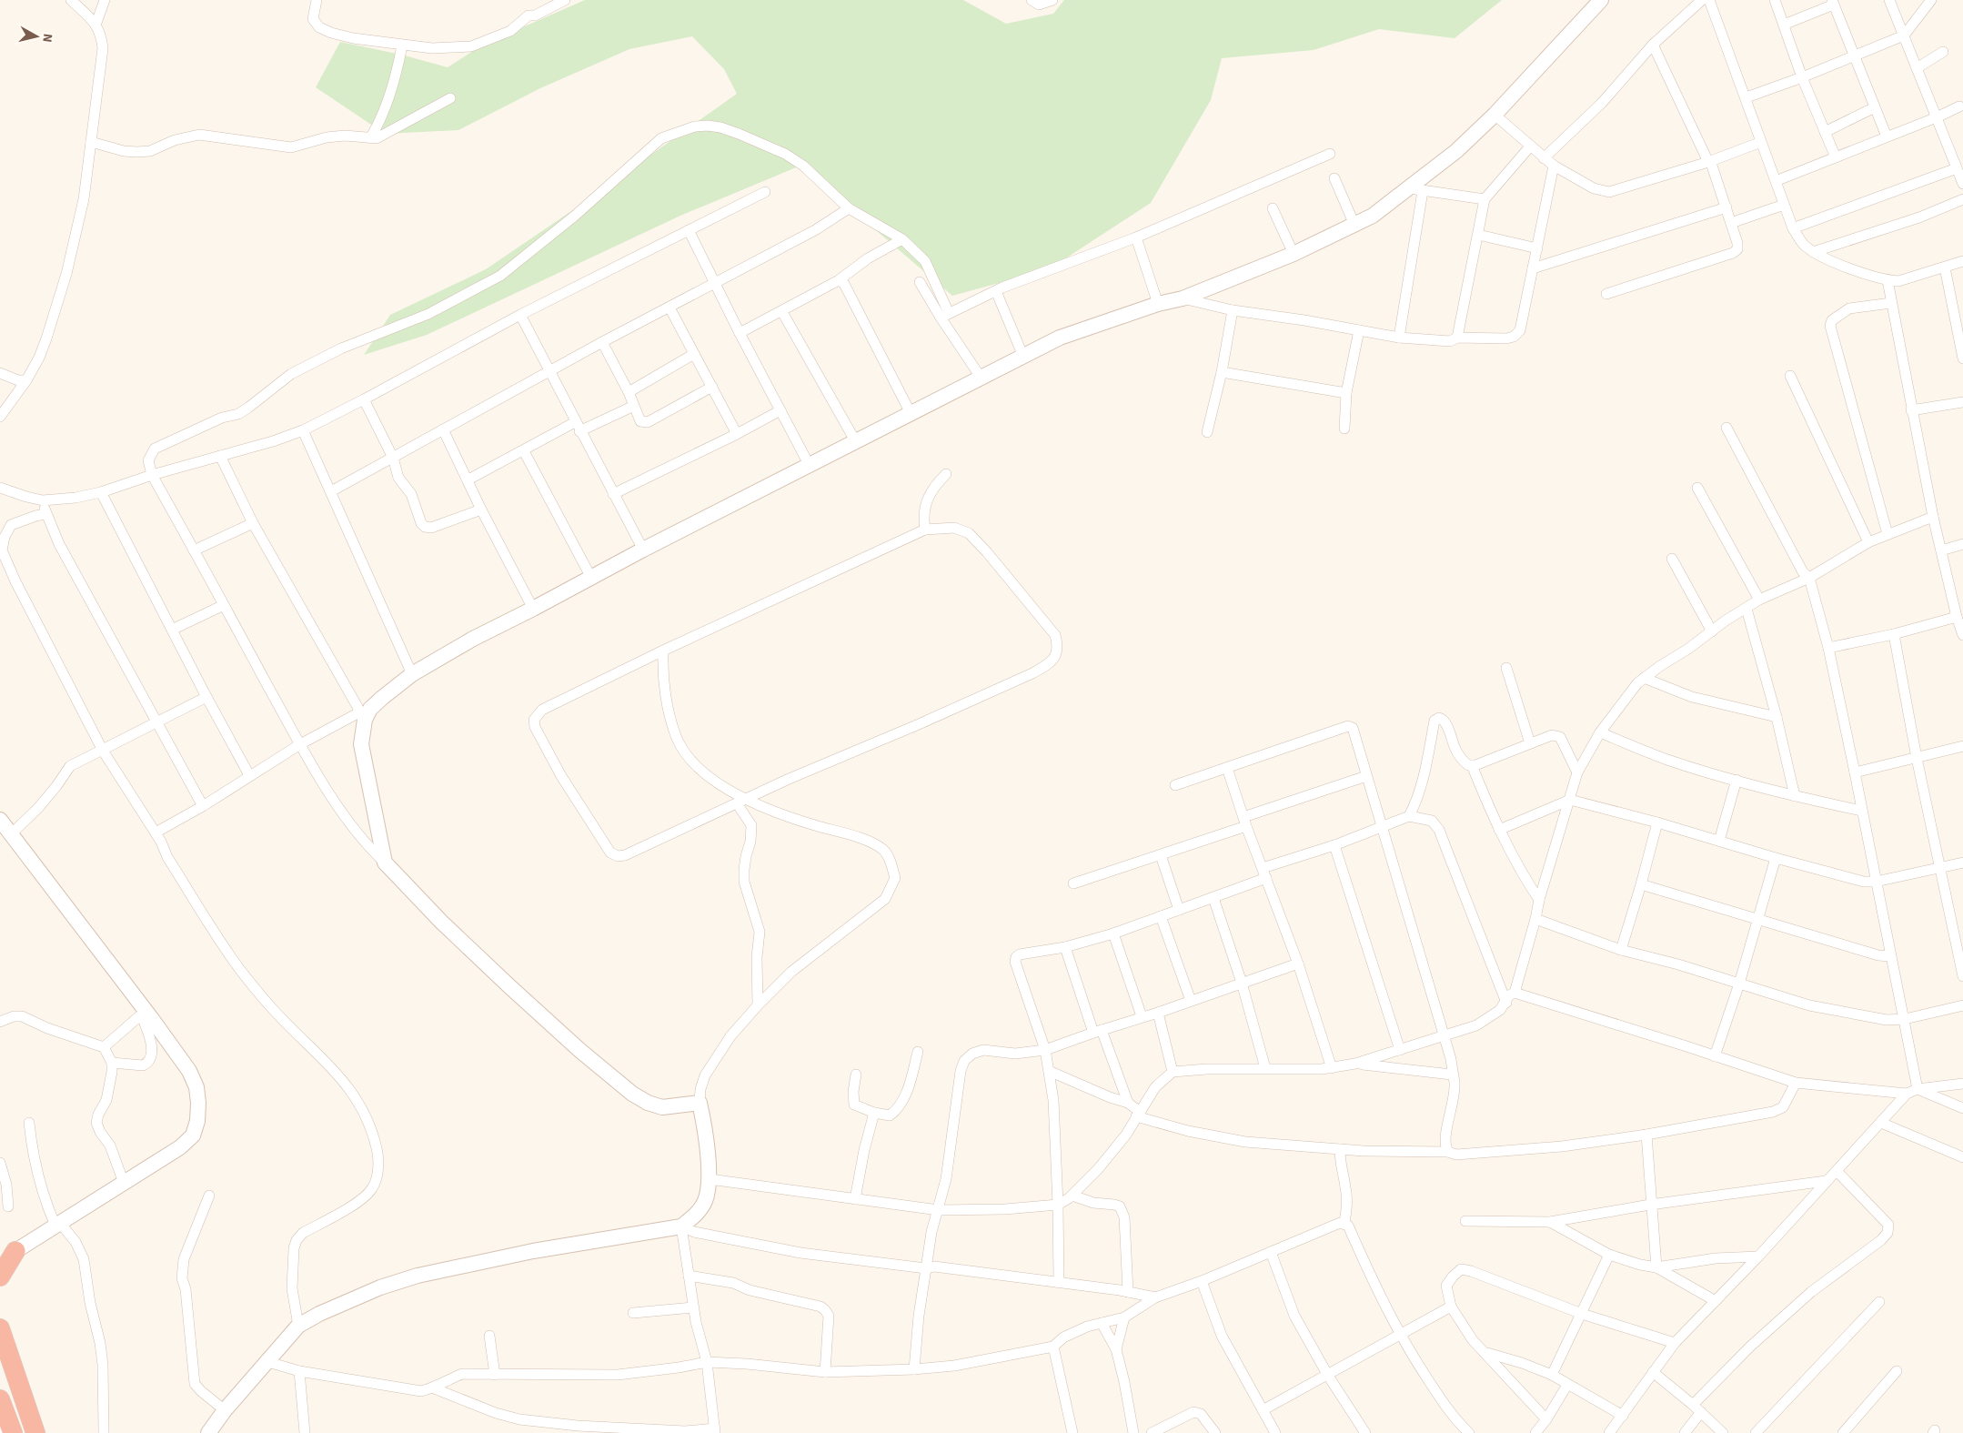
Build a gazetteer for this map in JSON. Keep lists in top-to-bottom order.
{
  "north": "right"
}
